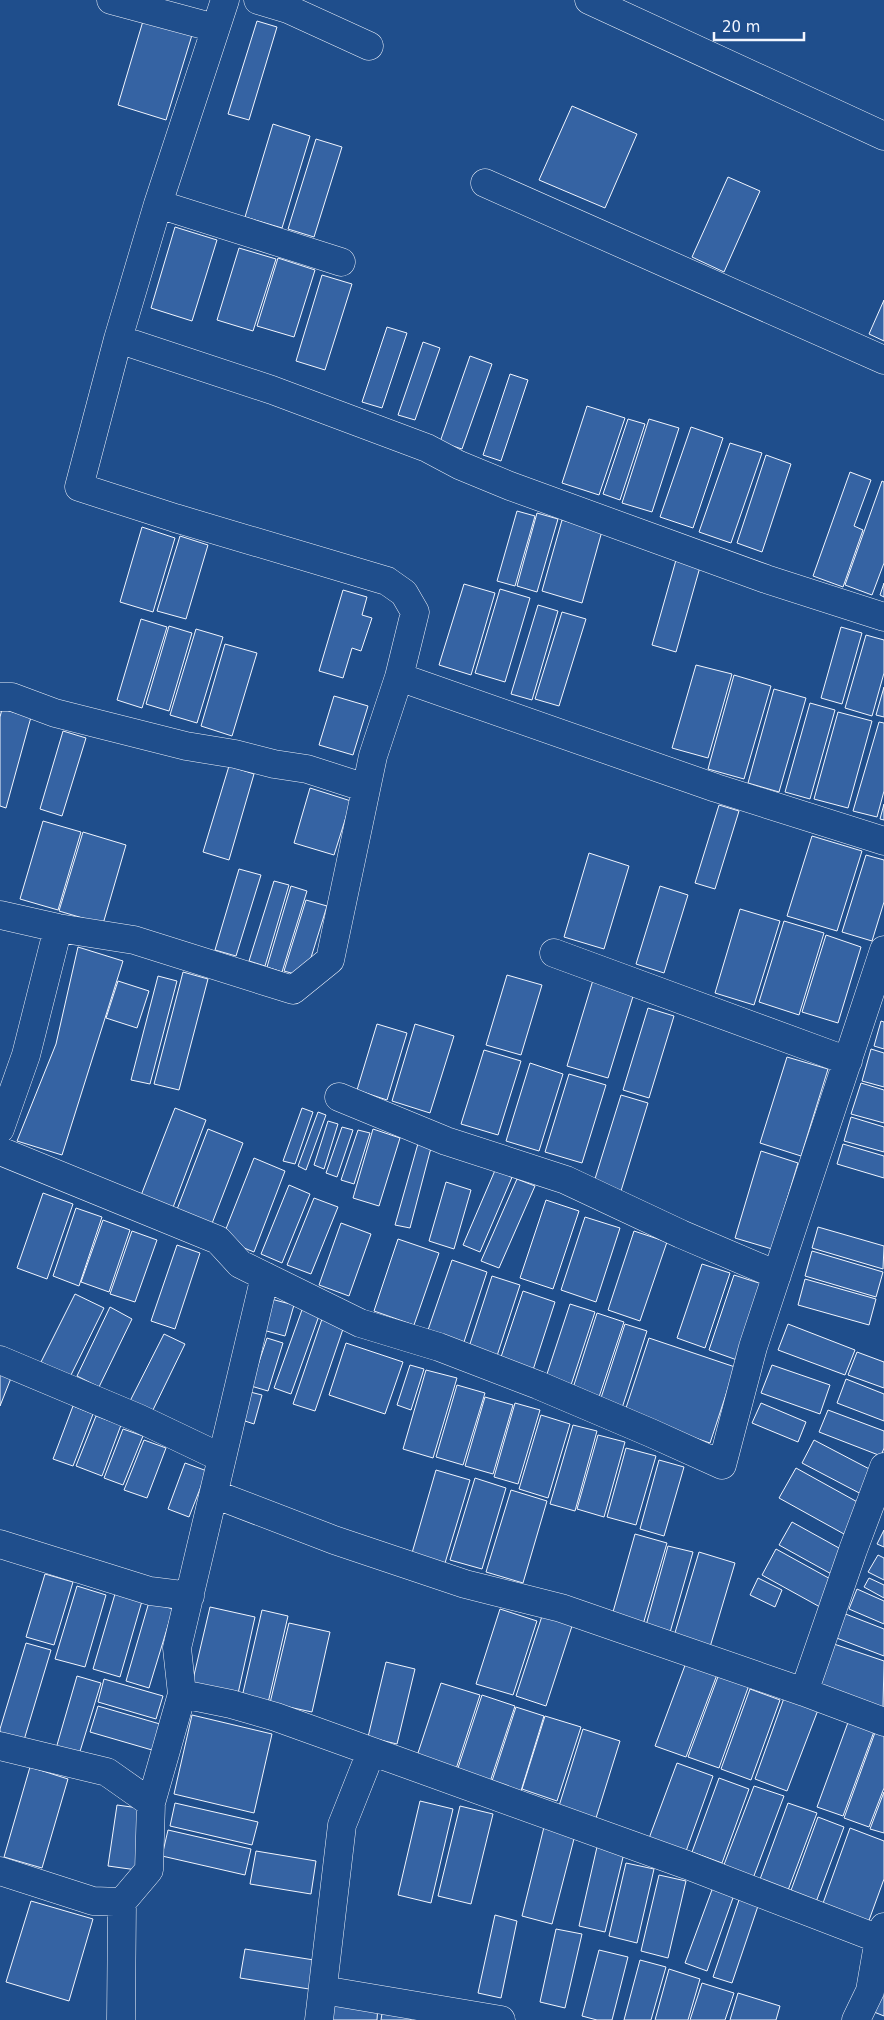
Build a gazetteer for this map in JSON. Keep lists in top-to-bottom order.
{
  "scale_bar": "20 m"
}
